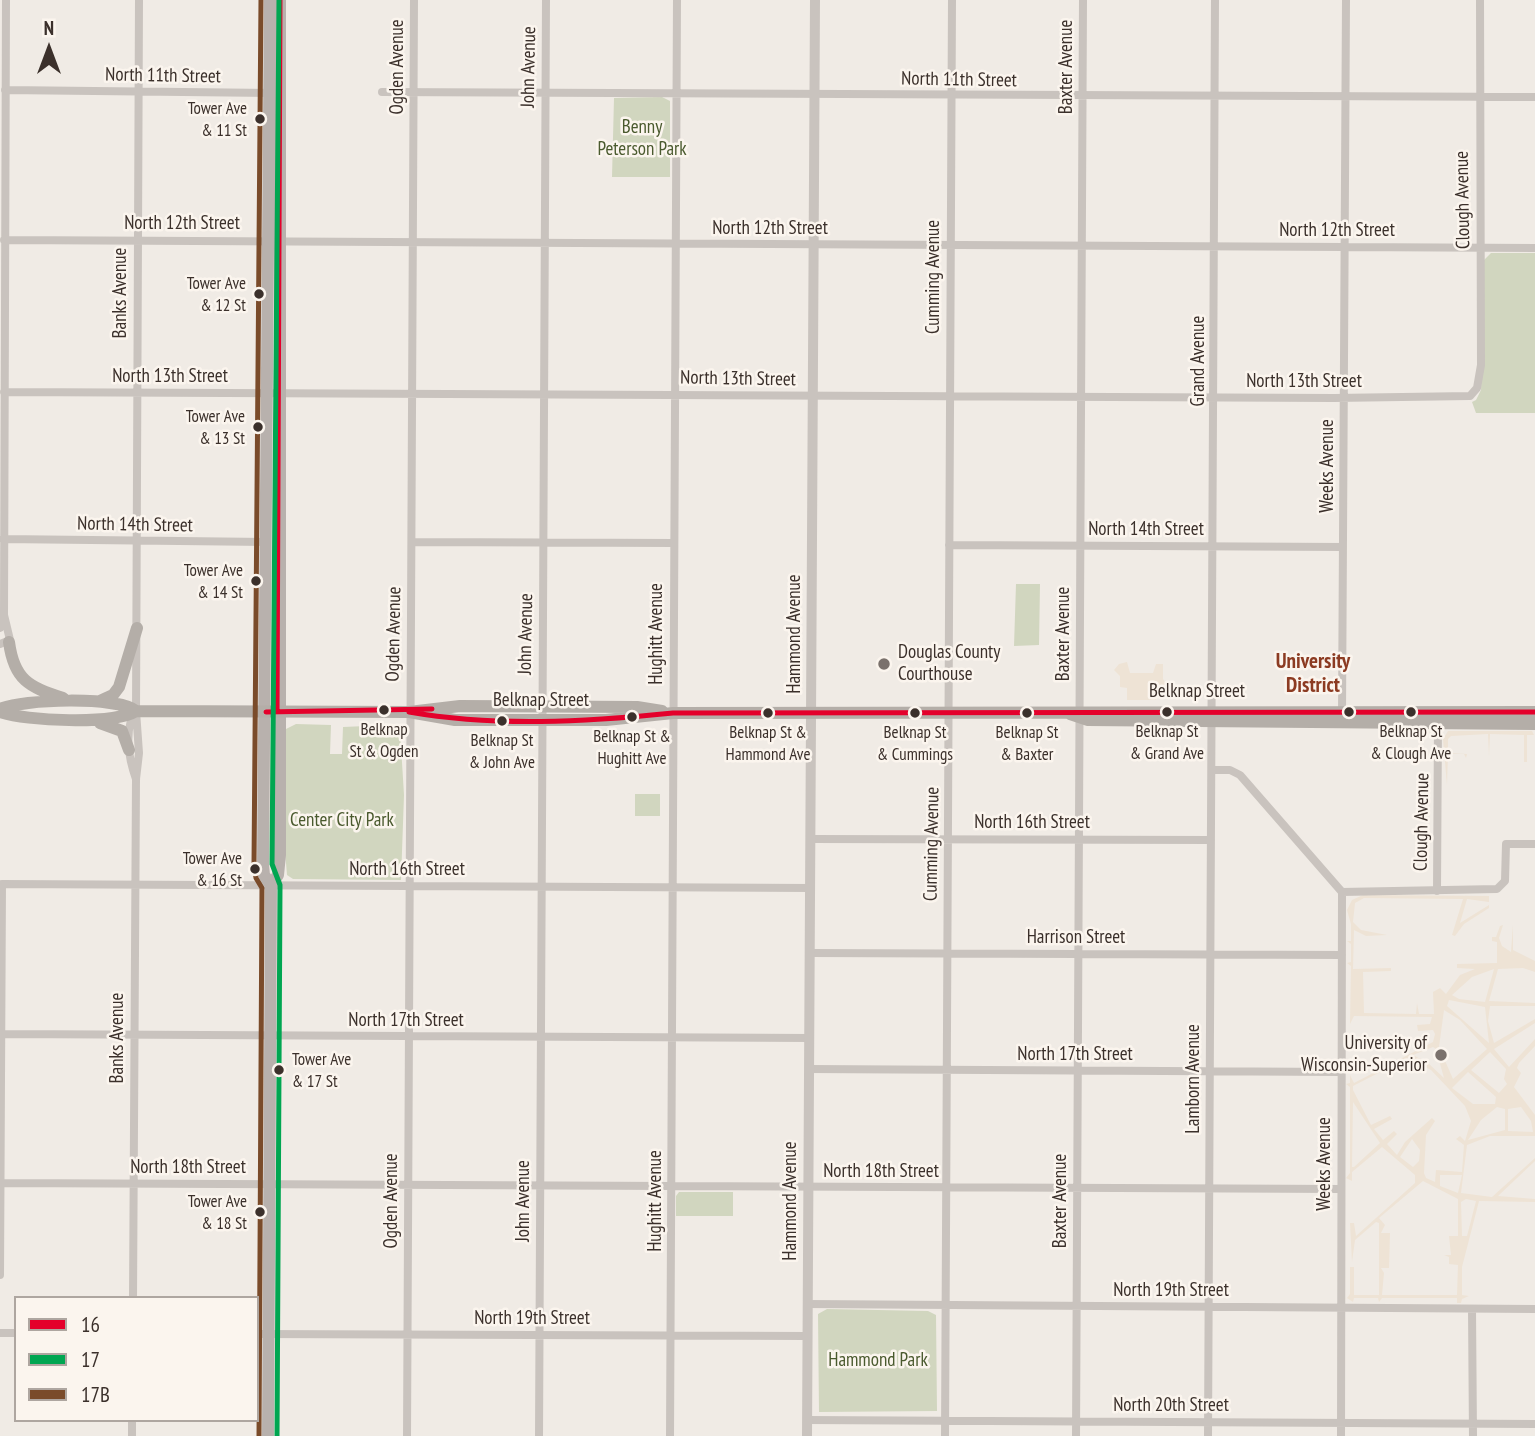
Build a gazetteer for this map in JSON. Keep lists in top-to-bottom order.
{
  "streets": {
    "highway": ["Belknap Street"],
    "street": [
      "Ogden Avenue",
      "John Avenue",
      "Baxter Avenue",
      "North 11th Street",
      "Clough Avenue",
      "North 12th Street",
      "Cumming Avenue",
      "Banks Avenue",
      "Grand Avenue",
      "North 13th Street",
      "Weeks Avenue",
      "North 14th Street",
      "Hughitt Avenue",
      "Hammond Avenue",
      "North 16th Street",
      "Harrison Street",
      "North 17th Street",
      "Lamborn Avenue",
      "North 18th Street",
      "North 19th Street",
      "North 20th Street"
    ]
  },
  "crossings": [
    ["Ogden Avenue", "North 11th Street"],
    ["Ogden Avenue", "North 12th Street"],
    ["Ogden Avenue", "North 13th Street"],
    ["Ogden Avenue", "Belknap Street"],
    ["Ogden Avenue", "North 16th Street"],
    ["Ogden Avenue", "North 17th Street"],
    ["Ogden Avenue", "North 18th Street"],
    ["Ogden Avenue", "North 19th Street"],
    ["John Avenue", "North 11th Street"],
    ["John Avenue", "North 12th Street"],
    ["John Avenue", "North 13th Street"],
    ["John Avenue", "Belknap Street"],
    ["John Avenue", "North 16th Street"],
    ["John Avenue", "North 17th Street"],
    ["John Avenue", "North 18th Street"],
    ["John Avenue", "North 19th Street"],
    ["Baxter Avenue", "North 11th Street"],
    ["Baxter Avenue", "North 12th Street"],
    ["Baxter Avenue", "North 13th Street"],
    ["Baxter Avenue", "North 14th Street"],
    ["Baxter Avenue", "Belknap Street"],
    ["Baxter Avenue", "North 16th Street"],
    ["Baxter Avenue", "Harrison Street"],
    ["Baxter Avenue", "North 17th Street"],
    ["Baxter Avenue", "North 18th Street"],
    ["Baxter Avenue", "North 19th Street"],
    ["Baxter Avenue", "North 20th Street"],
    ["North 11th Street", "Clough Avenue"],
    ["North 11th Street", "Cumming Avenue"],
    ["North 11th Street", "Banks Avenue"],
    ["North 11th Street", "Grand Avenue"],
    ["North 11th Street", "Weeks Avenue"],
    ["North 11th Street", "Hughitt Avenue"],
    ["North 11th Street", "Hammond Avenue"],
    ["Clough Avenue", "North 12th Street"],
    ["Clough Avenue", "North 13th Street"],
    ["Clough Avenue", "Belknap Street"],
    ["North 12th Street", "Cumming Avenue"],
    ["North 12th Street", "Banks Avenue"],
    ["North 12th Street", "Grand Avenue"],
    ["North 12th Street", "Weeks Avenue"],
    ["North 12th Street", "Hughitt Avenue"],
    ["North 12th Street", "Hammond Avenue"],
    ["Cumming Avenue", "North 13th Street"],
    ["Cumming Avenue", "North 14th Street"],
    ["Cumming Avenue", "Belknap Street"],
    ["Cumming Avenue", "North 16th Street"],
    ["Cumming Avenue", "Harrison Street"],
    ["Cumming Avenue", "North 17th Street"],
    ["Cumming Avenue", "North 18th Street"],
    ["Cumming Avenue", "North 19th Street"],
    ["Cumming Avenue", "North 20th Street"],
    ["Banks Avenue", "North 13th Street"],
    ["Banks Avenue", "North 14th Street"],
    ["Banks Avenue", "Belknap Street"],
    ["Banks Avenue", "North 16th Street"],
    ["Banks Avenue", "North 17th Street"],
    ["Banks Avenue", "North 18th Street"],
    ["Grand Avenue", "North 13th Street"],
    ["Grand Avenue", "North 14th Street"],
    ["Grand Avenue", "Belknap Street"],
    ["Grand Avenue", "Lamborn Avenue"],
    ["North 13th Street", "Weeks Avenue"],
    ["North 13th Street", "Hughitt Avenue"],
    ["North 13th Street", "Hammond Avenue"],
    ["Weeks Avenue", "North 14th Street"],
    ["Weeks Avenue", "Belknap Street"],
    ["Weeks Avenue", "Harrison Street"],
    ["Weeks Avenue", "North 17th Street"],
    ["Weeks Avenue", "North 18th Street"],
    ["Weeks Avenue", "North 19th Street"],
    ["Weeks Avenue", "North 20th Street"],
    ["Hughitt Avenue", "Belknap Street"],
    ["Hughitt Avenue", "North 16th Street"],
    ["Hughitt Avenue", "North 17th Street"],
    ["Hughitt Avenue", "North 18th Street"],
    ["Hughitt Avenue", "North 19th Street"],
    ["Hammond Avenue", "Belknap Street"],
    ["Hammond Avenue", "North 16th Street"],
    ["Hammond Avenue", "Harrison Street"],
    ["Hammond Avenue", "North 17th Street"],
    ["Hammond Avenue", "North 18th Street"],
    ["Hammond Avenue", "North 19th Street"],
    ["Hammond Avenue", "North 20th Street"],
    ["Belknap Street", "Lamborn Avenue"],
    ["North 16th Street", "Lamborn Avenue"],
    ["Harrison Street", "Lamborn Avenue"],
    ["North 17th Street", "Lamborn Avenue"],
    ["Lamborn Avenue", "North 18th Street"],
    ["Lamborn Avenue", "North 19th Street"],
    ["Lamborn Avenue", "North 20th Street"]
  ],
  "districts": ["University District"],
  "parks": ["Benny Peterson Park", "Center City Park", "Hammond Park"],
  "places": [
    "Tower Ave & 11 St",
    "Tower Ave & 12 St",
    "Tower Ave & 13 St",
    "Tower Ave & 14 St",
    "Douglas County Courthouse",
    "Belknap St & Ogden",
    "Belknap St & Grand Ave",
    "Belknap St & Clough Ave",
    "Belknap St & Hammond Ave",
    "Belknap St & Cummings",
    "Belknap St & Baxter",
    "Belknap St & Hughitt Ave",
    "Belknap St & John Ave",
    "Tower Ave & 16 St",
    "University of Wisconsin-Superior",
    "Tower Ave & 17 St",
    "Tower Ave & 18 St"
  ],
  "lines": ["transit line 16", "transit line 17", "transit line 17B"],
  "legend": ["16", "17", "17B"],
  "north": "top"
}
